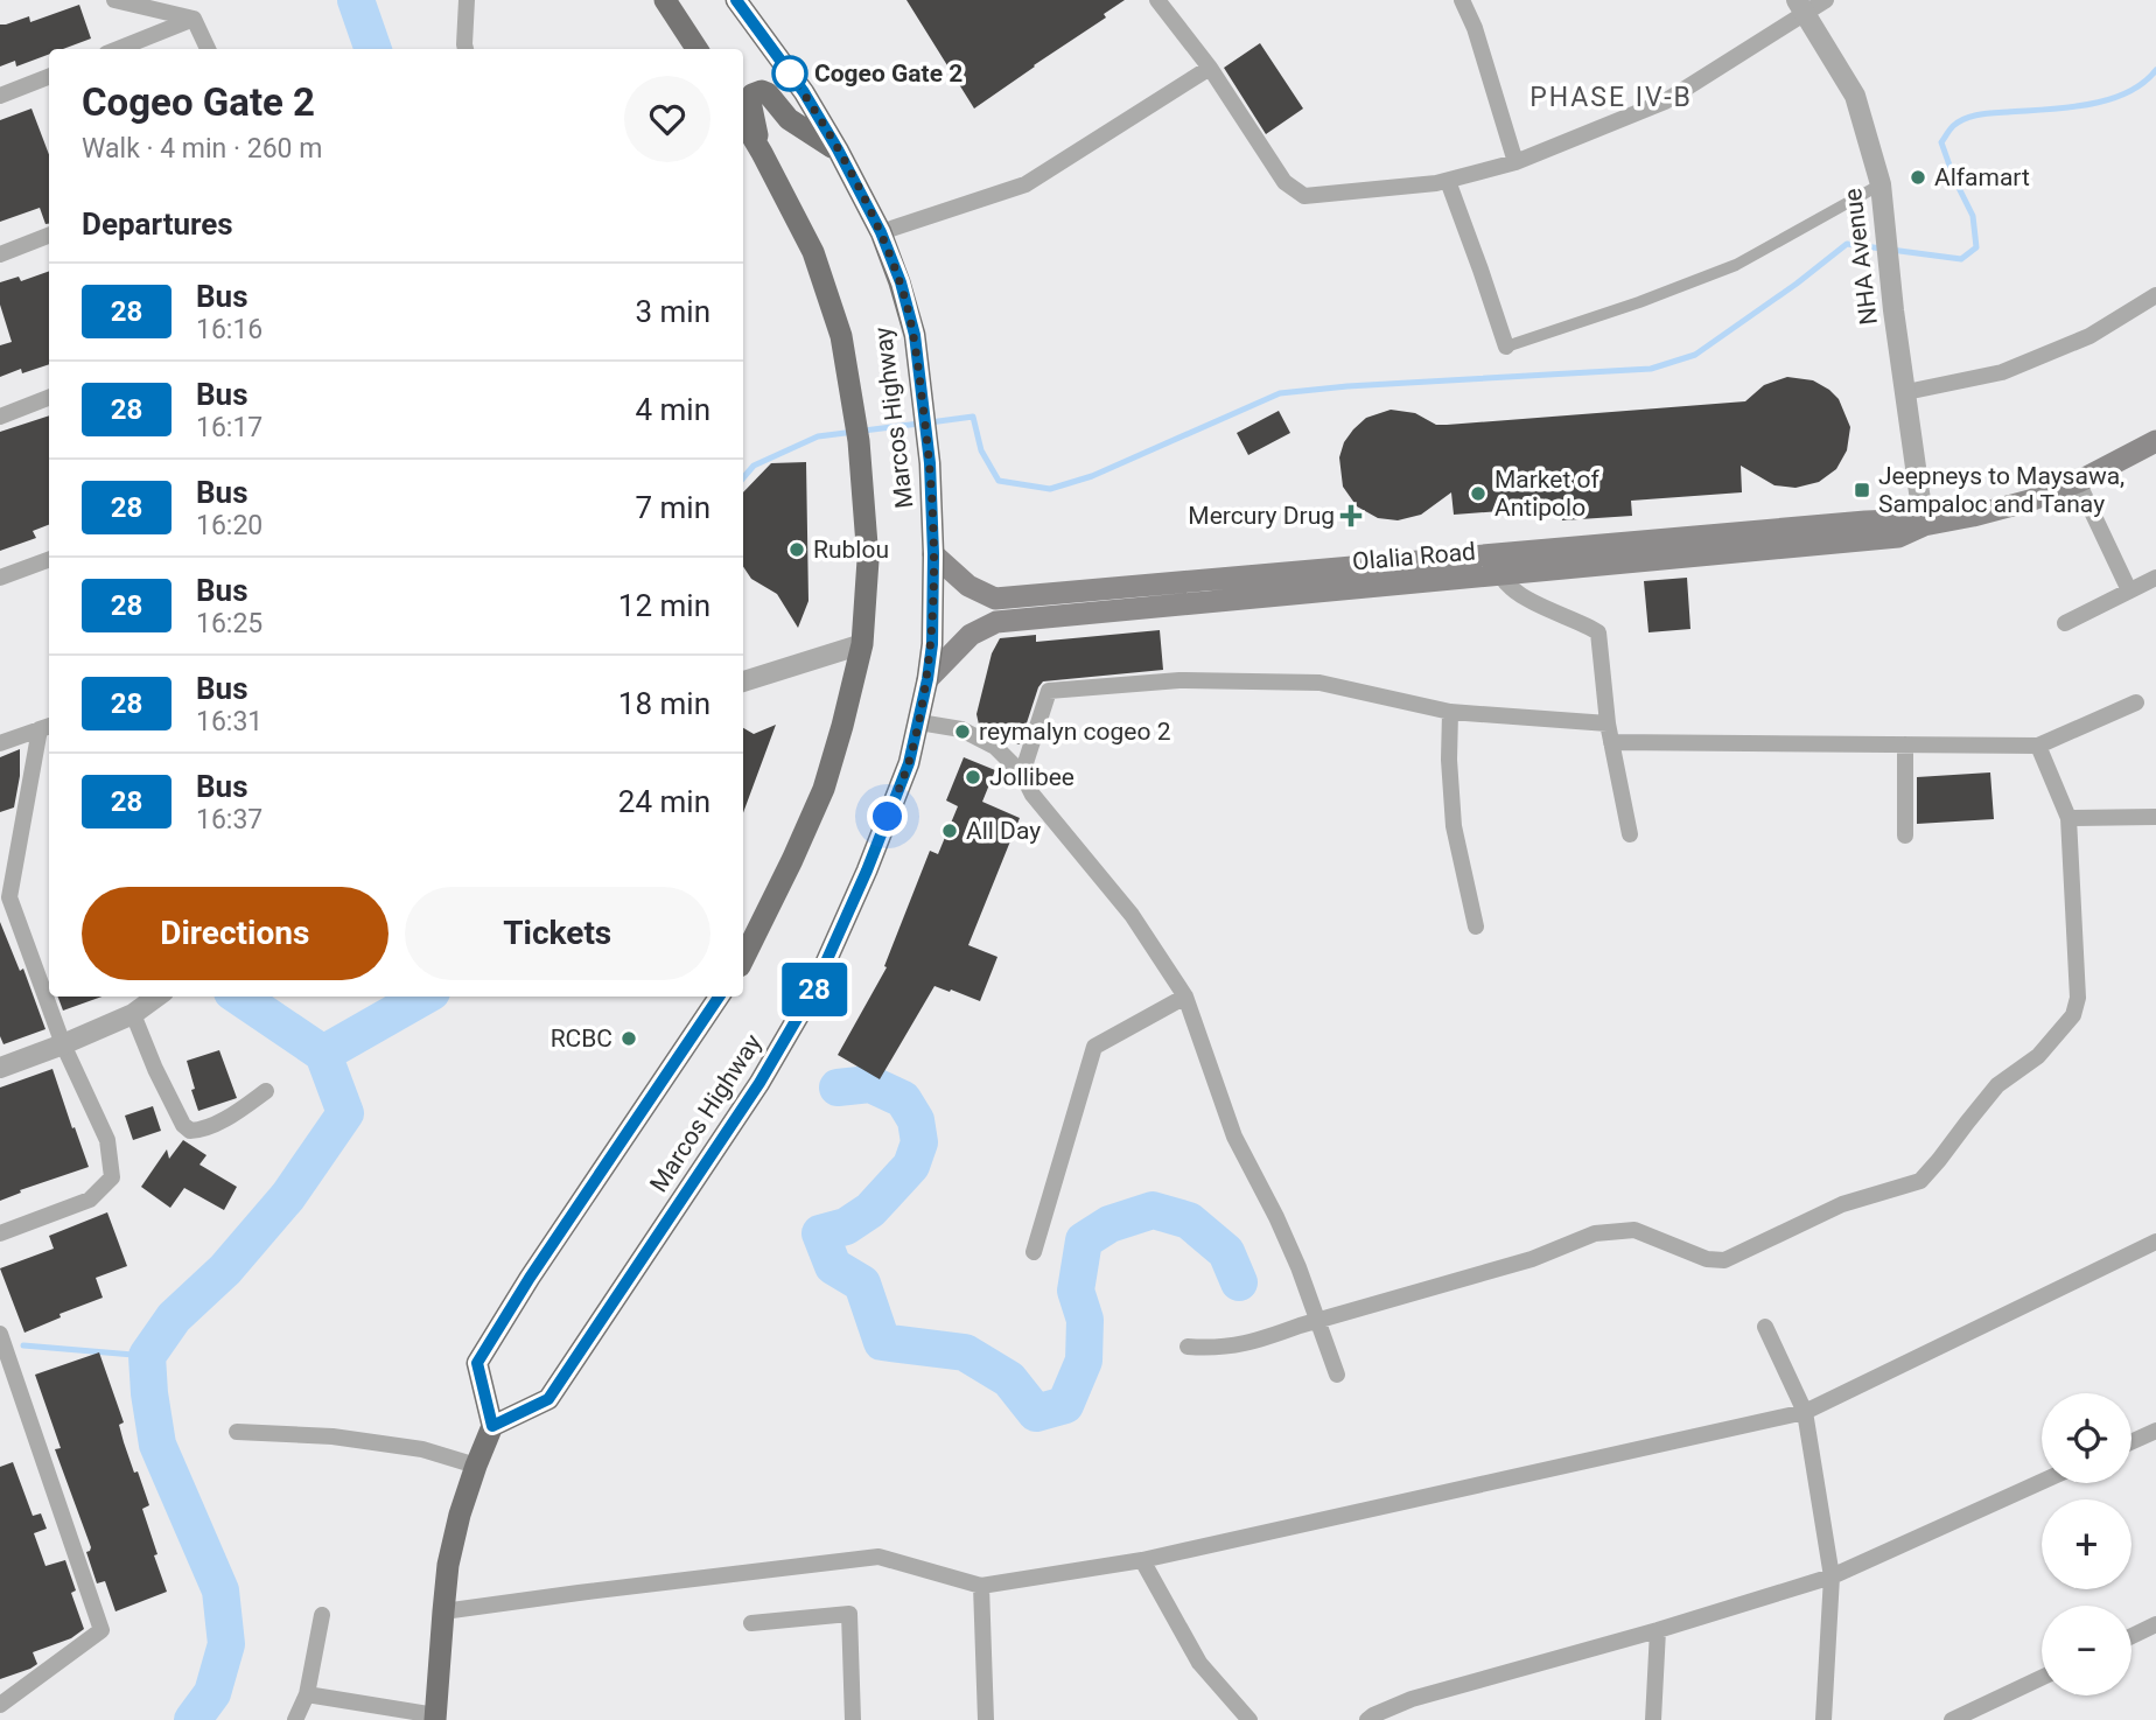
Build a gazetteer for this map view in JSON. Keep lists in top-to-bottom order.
{
  "streets": {
    "main road": ["Marcos Highway", "Olalia Road"],
    "street": ["NHA Avenue"]
  },
  "crossings": [
    ["NHA Avenue", "Olalia Road"],
    ["Marcos Highway", "Olalia Road"]
  ],
  "districts": ["PHASE IV-B"],
  "places": {
    "other": [
      "Cogeo Gate 2",
      "Alfamart",
      "Market of Antipolo",
      "Rublou",
      "reymalyn cogeo 2",
      "Jollibee",
      "All Day",
      "RCBC"
    ],
    "transit": ["Jeepneys to Maysawa, Sampaloc and Tanay"],
    "health": ["Mercury Drug"]
  },
  "lines": ["bus line 28"],
  "page": {
    "on_map": "28",
    "heading": [
      ["Cogeo Gate 2", "Walk · 4 min · 260 m"],
      "Departures"
    ],
    "list": [
      {
        "mark": "28",
        "name": "Bus",
        "note": "16:16",
        "value": "3 min"
      },
      {
        "mark": "28",
        "name": "Bus",
        "note": "16:17",
        "value": "4 min"
      },
      {
        "mark": "28",
        "name": "Bus",
        "note": "16:20",
        "value": "7 min"
      },
      {
        "mark": "28",
        "name": "Bus",
        "note": "16:25",
        "value": "12 min"
      },
      {
        "mark": "28",
        "name": "Bus",
        "note": "16:31",
        "value": "18 min"
      },
      {
        "mark": "28",
        "name": "Bus",
        "note": "16:37",
        "value": "24 min"
      }
    ],
    "buttons": ["Directions", "Tickets"],
    "map_buttons": ["+", "−"]
  }
}
